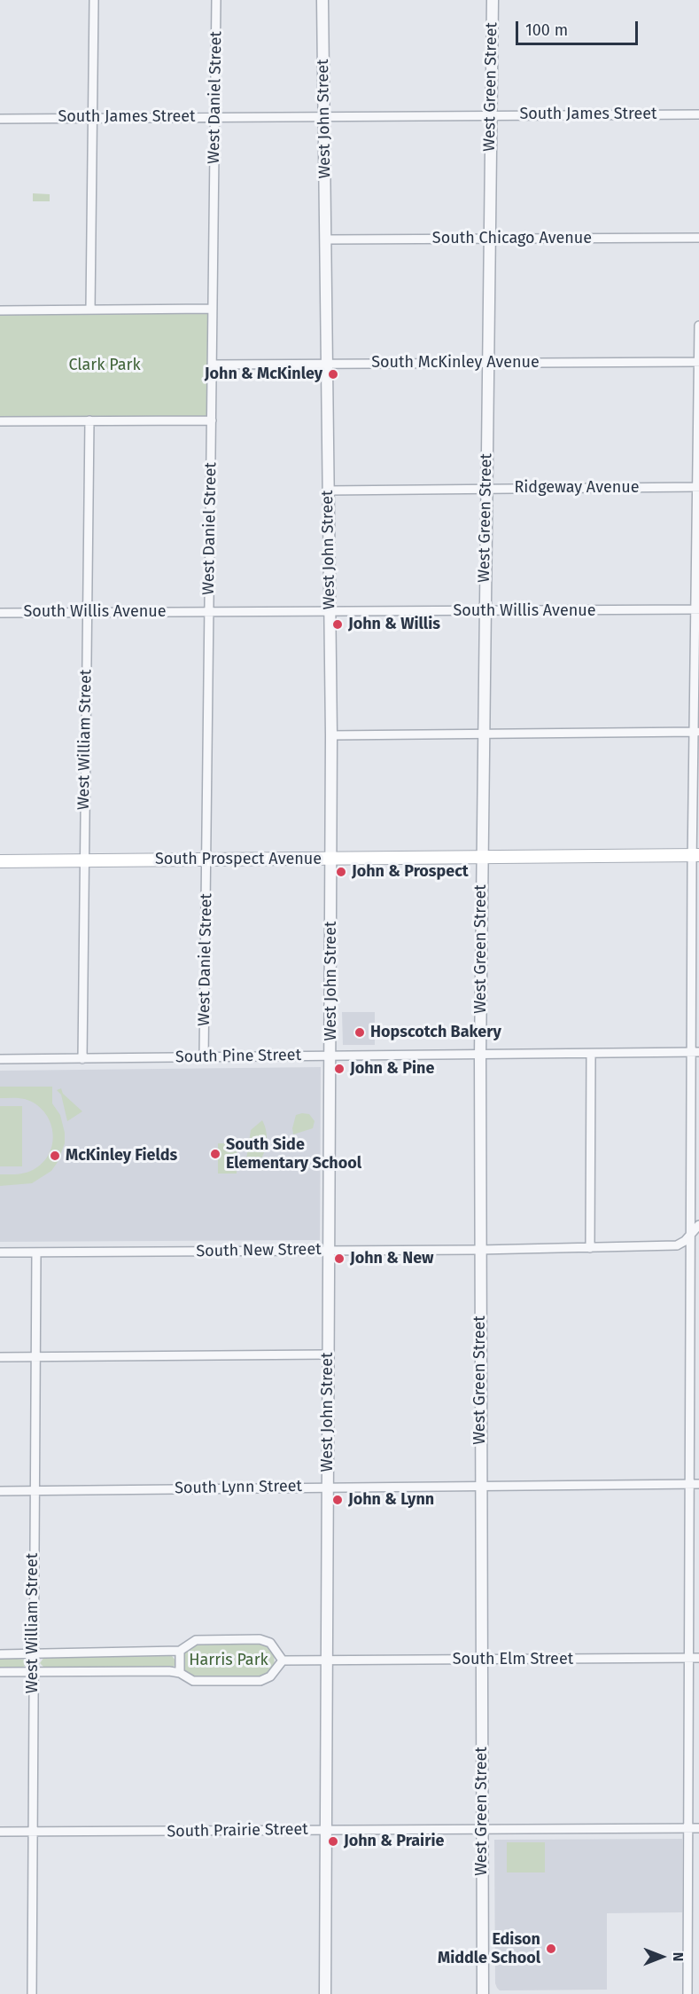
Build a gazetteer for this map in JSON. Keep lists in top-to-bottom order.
{
  "streets": {
    "main road": ["South Prospect Avenue"],
    "street": [
      "West Green Street",
      "West Daniel Street",
      "South James Street",
      "West John Street",
      "South Chicago Avenue",
      "South McKinley Avenue",
      "Ridgeway Avenue",
      "South Willis Avenue",
      "West William Street",
      "South Pine Street",
      "South New Street",
      "South Lynn Street",
      "South Elm Street",
      "South Prairie Street"
    ]
  },
  "crossings": [
    ["West Green Street", "South James Street"],
    ["West Green Street", "South Chicago Avenue"],
    ["West Green Street", "South McKinley Avenue"],
    ["West Green Street", "Ridgeway Avenue"],
    ["West Green Street", "South Willis Avenue"],
    ["West Green Street", "South Prospect Avenue"],
    ["West Green Street", "South Pine Street"],
    ["West Green Street", "South New Street"],
    ["West Green Street", "South Lynn Street"],
    ["West Green Street", "South Elm Street"],
    ["West Green Street", "South Prairie Street"],
    ["West Daniel Street", "South James Street"],
    ["West Daniel Street", "South McKinley Avenue"],
    ["West Daniel Street", "South Willis Avenue"],
    ["West Daniel Street", "South Prospect Avenue"],
    ["West Daniel Street", "South Pine Street"],
    ["South James Street", "West John Street"],
    ["West John Street", "South Chicago Avenue"],
    ["West John Street", "South McKinley Avenue"],
    ["West John Street", "Ridgeway Avenue"],
    ["West John Street", "South Willis Avenue"],
    ["West John Street", "South Prospect Avenue"],
    ["West John Street", "South Pine Street"],
    ["West John Street", "South New Street"],
    ["West John Street", "South Lynn Street"],
    ["West John Street", "South Elm Street"],
    ["West John Street", "South Prairie Street"],
    ["South Willis Avenue", "West William Street"],
    ["West William Street", "South Prospect Avenue"],
    ["West William Street", "South Pine Street"],
    ["West William Street", "South New Street"],
    ["West William Street", "South Lynn Street"],
    ["West William Street", "South Prairie Street"]
  ],
  "parks": ["Clark Park", "Harris Park"],
  "places": [
    "John & McKinley",
    "John & Willis",
    "John & Prospect",
    "Hopscotch Bakery",
    "John & Pine",
    "South Side Elementary School",
    "McKinley Fields",
    "John & New",
    "John & Lynn",
    "John & Prairie",
    "Edison Middle School"
  ],
  "scale_bar": "100 m",
  "north": "right"
}
